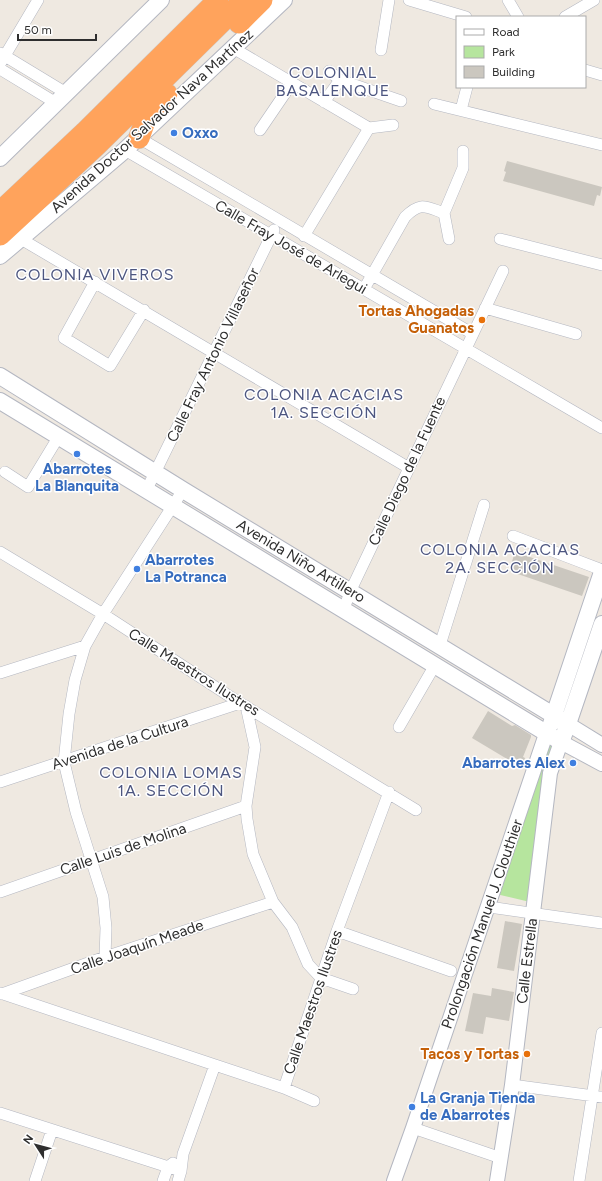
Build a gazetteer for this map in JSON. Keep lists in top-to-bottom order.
{
  "streets": {
    "highway": ["Avenida Doctor Salvador Nava Martínez"],
    "main road": ["Avenida Niño Artillero"],
    "street": [
      "Calle Fray José de Arlegui",
      "Calle Fray Antonio Villaseñor",
      "Calle Diego de la Fuente",
      "Calle Maestros Ilustres",
      "Avenida de la Cultura",
      "Calle Luis de Molina",
      "Prolongación Manuel J. Clouthier",
      "Calle Joaquín Meade",
      "Calle Estrella"
    ]
  },
  "crossings": [
    ["Avenida Doctor Salvador Nava Martínez", "Calle Fray José de Arlegui"],
    ["Calle Fray José de Arlegui", "Calle Fray Antonio Villaseñor"],
    ["Calle Fray José de Arlegui", "Calle Diego de la Fuente"],
    ["Calle Fray Antonio Villaseñor", "Avenida Niño Artillero"],
    ["Calle Diego de la Fuente", "Avenida Niño Artillero"],
    ["Avenida Niño Artillero", "Prolongación Manuel J. Clouthier"],
    ["Avenida Niño Artillero", "Calle Estrella"],
    ["Calle Maestros Ilustres", "Avenida de la Cultura"],
    ["Calle Maestros Ilustres", "Calle Joaquín Meade"]
  ],
  "districts": [
    "COLONIAL BASALENQUE",
    "COLONIA VIVEROS",
    "COLONIA ACACIAS 1A. SECCIÓN",
    "COLONIA ACACIAS 2A. SECCIÓN",
    "COLONIA LOMAS 1A. SECCIÓN"
  ],
  "places": [
    "Oxxo",
    "Tortas Ahogadas Guanatos",
    "Abarrotes La Blanquita",
    "Abarrotes La Potranca",
    "Abarrotes Alex",
    "Tacos y Tortas",
    "La Granja Tienda de Abarrotes"
  ],
  "legend": ["Road", "Park", "Building"],
  "scale_bar": "50 m",
  "north": "top left"
}
